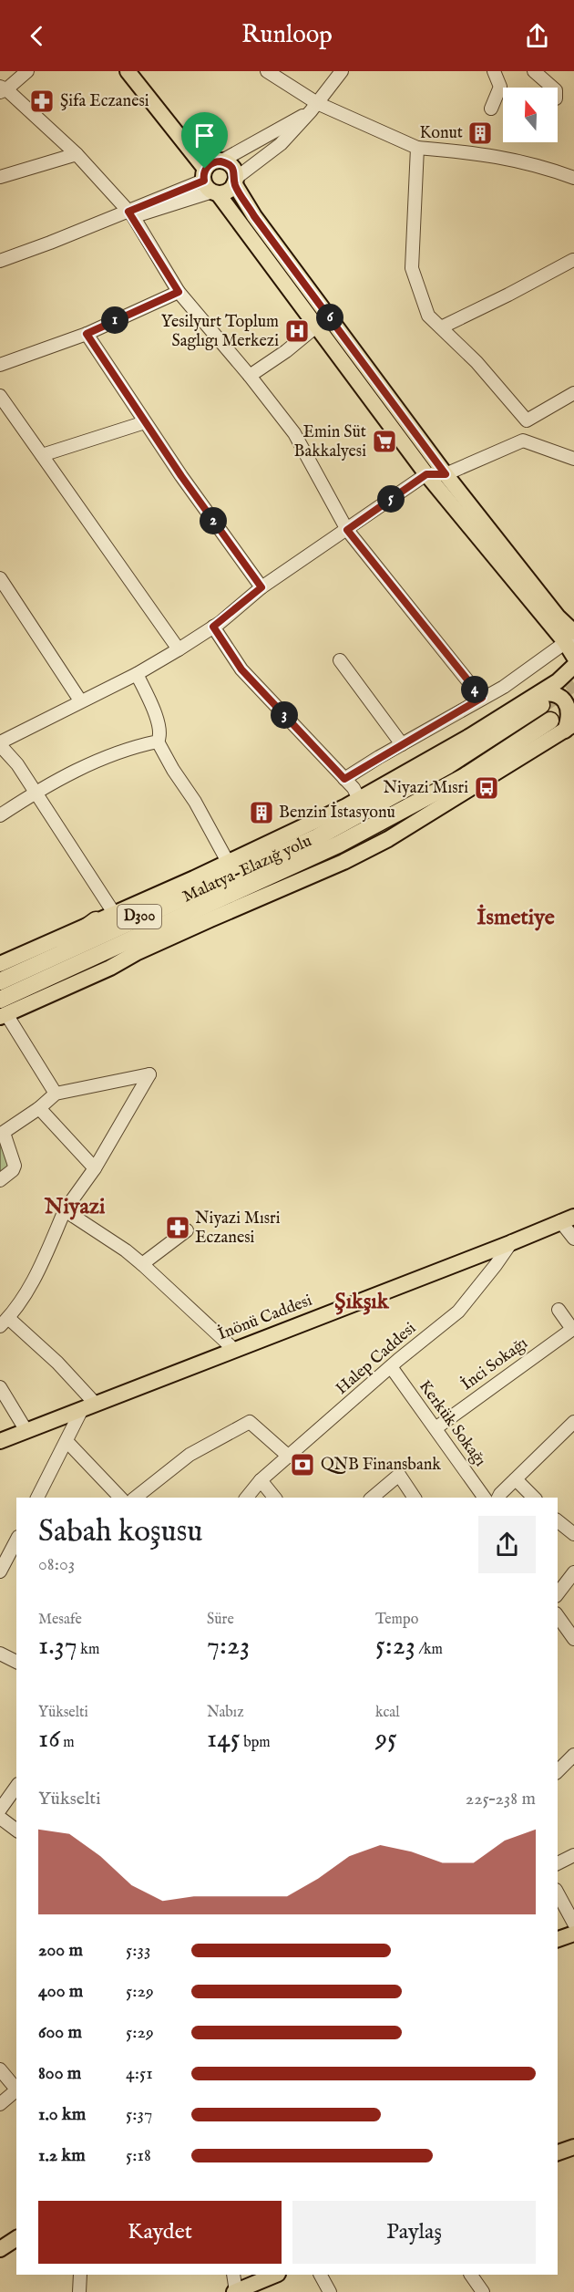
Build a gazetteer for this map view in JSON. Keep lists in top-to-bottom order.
{
  "streets": {
    "highway": ["Malatya-Elazığ yolu", "D300"],
    "main road": ["İnönü Caddesi"],
    "street": ["Halep Caddesi", "İnci Sokağı", "Kerkük Sokağı"]
  },
  "crossings": [
    ["İnönü Caddesi", "Halep Caddesi"],
    ["Halep Caddesi", "Kerkük Sokağı"],
    ["İnci Sokağı", "Kerkük Sokağı"]
  ],
  "districts": ["İsmetiye", "Niyazi", "Şıkşık"],
  "places": {
    "pharmacy": ["Şifa Eczanesi", "Niyazi Mısri Eczanesi"],
    "building": ["Konut", "Benzin İstasyonu"],
    "hospital": ["Yesilyurt Toplum Saglıgı Merkezi"],
    "supermarket": ["Emin Süt Bakkalyesi"],
    "bus stop": ["Niyazi Mısri"],
    "bank": ["QNB Finansbank"]
  },
  "north": "top",
  "page": {
    "header": "Runloop",
    "pins": [
      "6",
      "1",
      "5",
      "2",
      "4",
      "3"
    ],
    "heading": ["Sabah koşusu", "08:03"],
    "stats": [
      ["Mesafe", "1.37 km"],
      ["Süre", "7:23"],
      ["Tempo", "5:23 /km"],
      ["Yükselti", "16 m"],
      ["Nabız", "145 bpm"],
      ["kcal", "95"]
    ],
    "chart": ["Yükselti", "225–238 m"],
    "list": [
      {
        "name": "200 m",
        "note": "5:33"
      },
      {
        "name": "400 m",
        "note": "5:29"
      },
      {
        "name": "600 m",
        "note": "5:29"
      },
      {
        "name": "800 m",
        "note": "4:51"
      },
      {
        "name": "1.0 km",
        "note": "5:37"
      },
      {
        "name": "1.2 km",
        "note": "5:18"
      }
    ],
    "buttons": ["Kaydet", "Paylaş"]
  }
}
